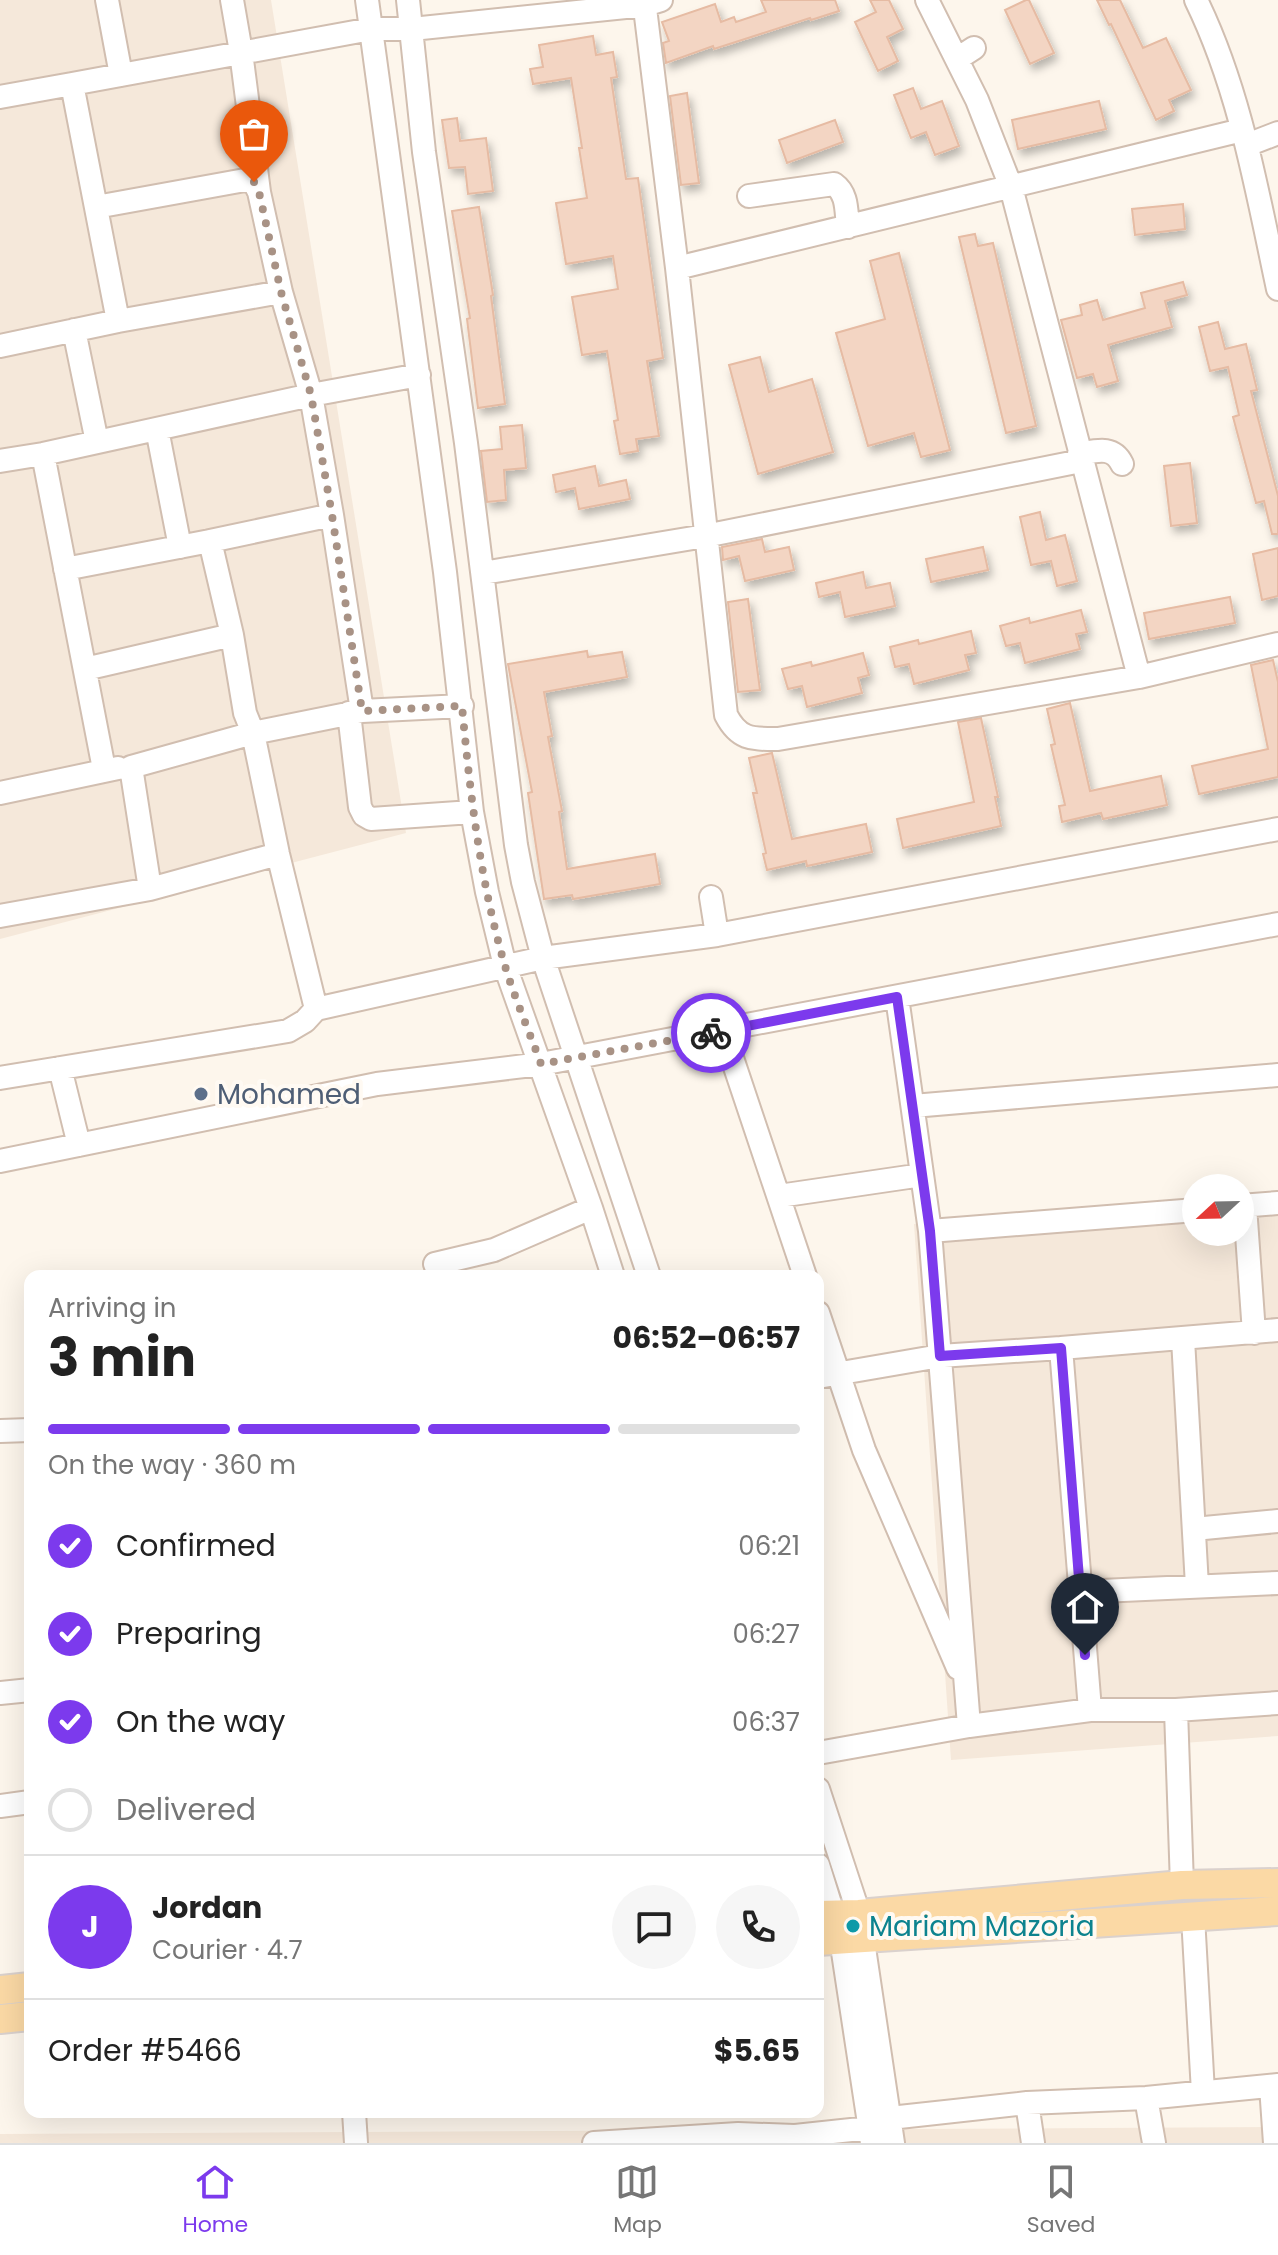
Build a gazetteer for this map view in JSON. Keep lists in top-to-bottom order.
{
  "places": ["Mohamed", "Mariam Mazoria"],
  "north": "left",
  "page": {
    "heading": ["3 min", "Arriving in", "06:52–06:57"],
    "panel": [
      "Jordan",
      "Courier · 4.7",
      "Order #5466",
      "$5.65"
    ],
    "bar": "On the way · 360 m",
    "list": [
      ["Confirmed", "06:21"],
      ["Preparing", "06:27"],
      ["On the way", "06:37"],
      "Delivered"
    ],
    "round": "J",
    "tabs": ["Home", "Map", "Saved"]
  }
}
